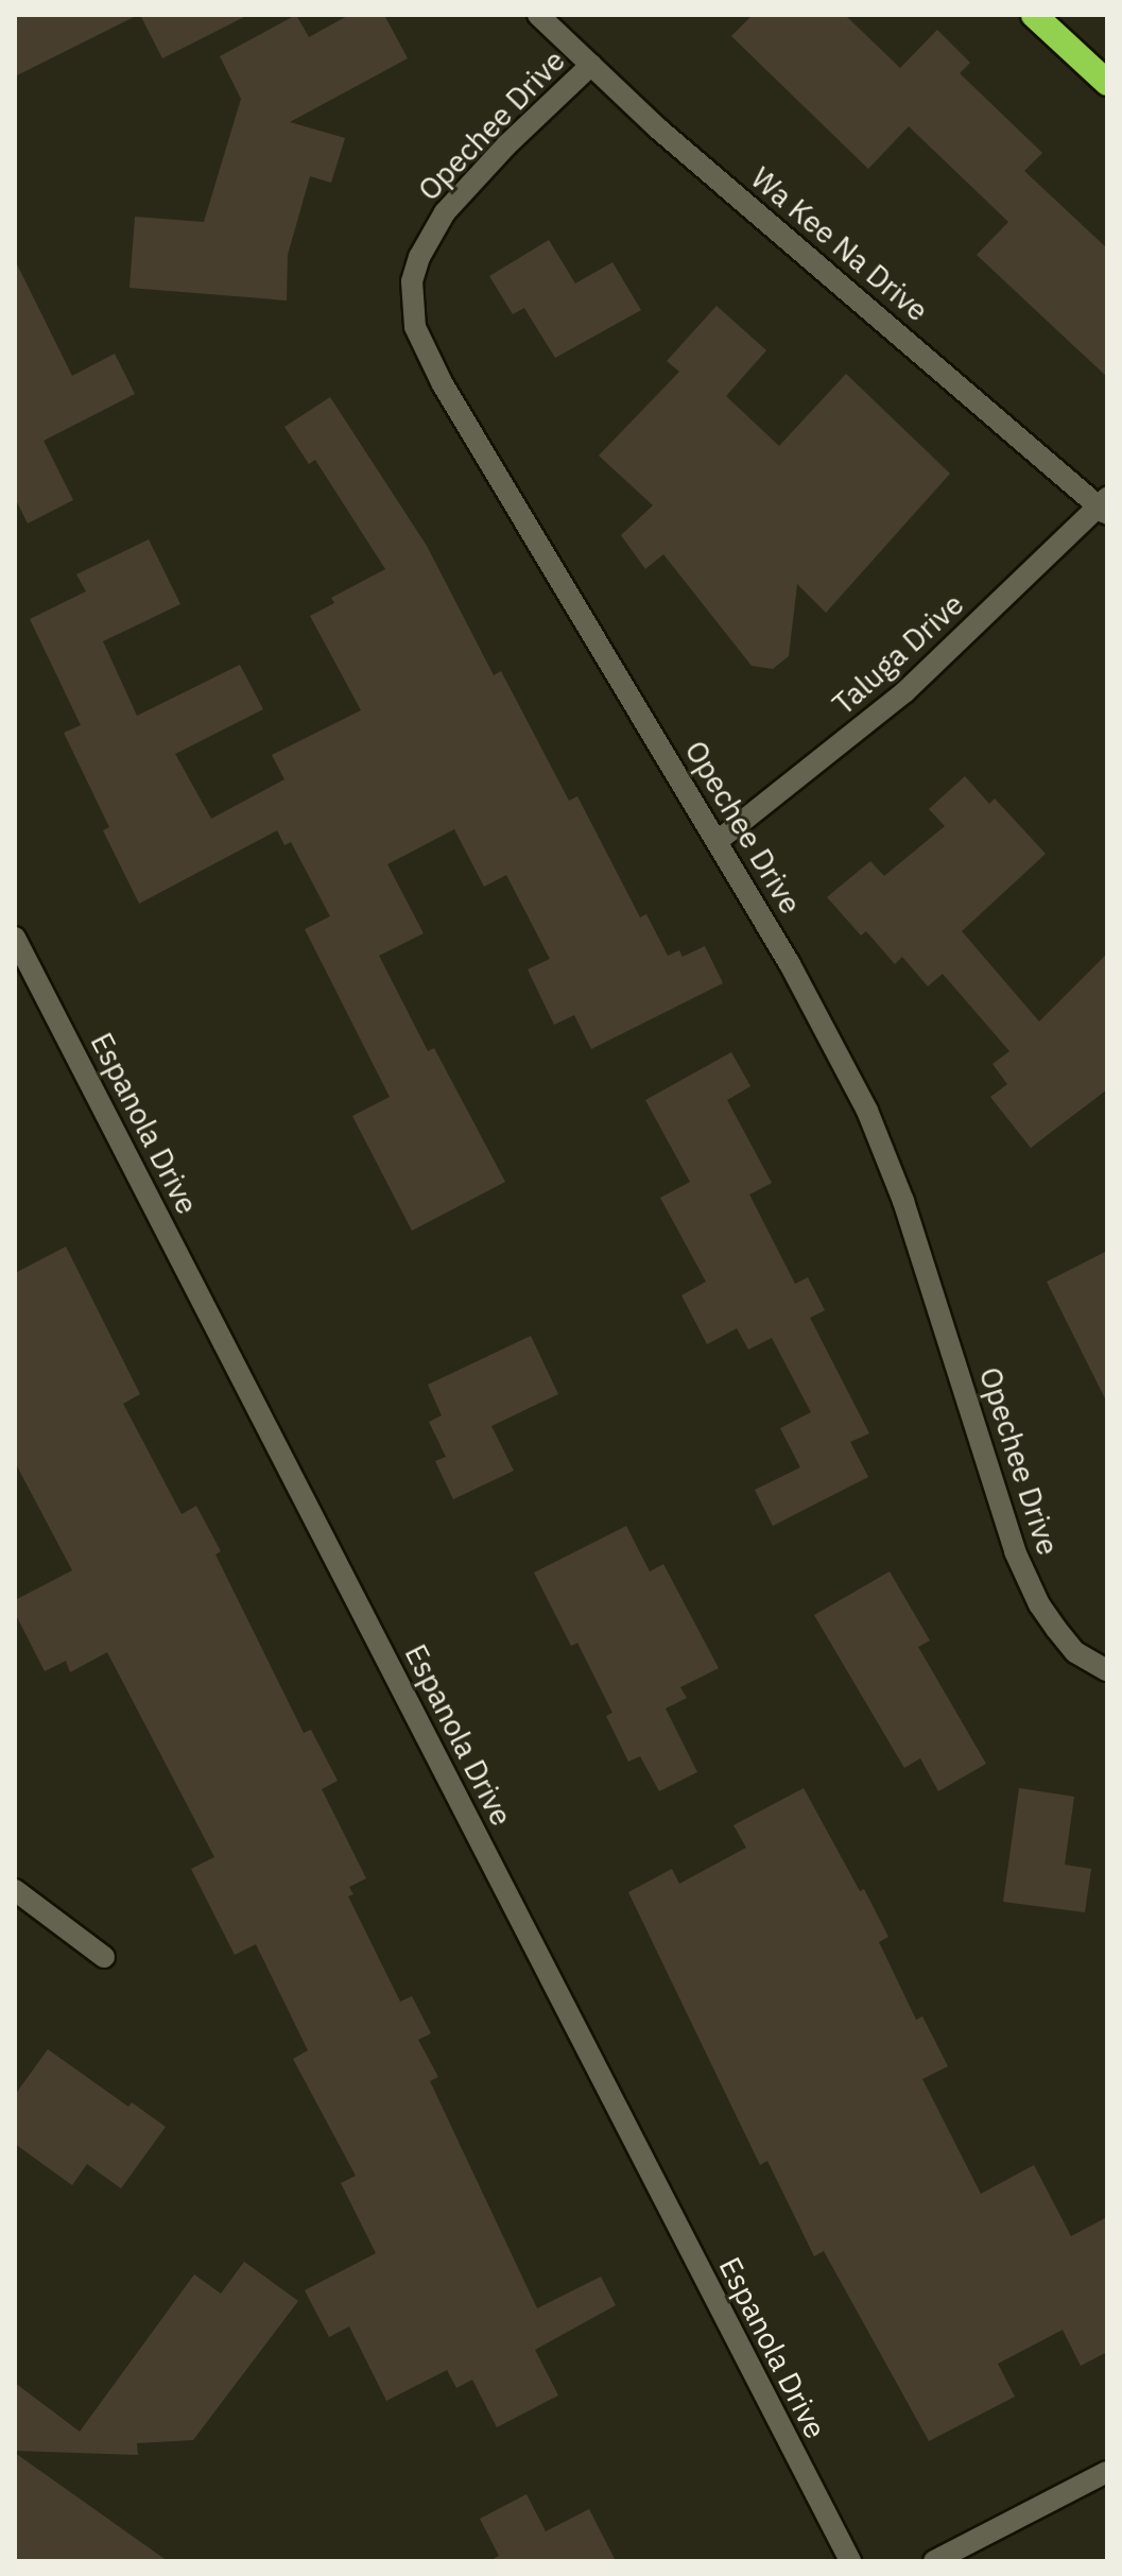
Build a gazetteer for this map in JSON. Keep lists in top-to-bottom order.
{
  "streets": {
    "street": [
      "Opechee Drive",
      "Wa Kee Na Drive",
      "Taluga Drive",
      "Espanola Drive"
    ]
  },
  "crossings": [
    ["Opechee Drive", "Wa Kee Na Drive"],
    ["Opechee Drive", "Taluga Drive"],
    ["Wa Kee Na Drive", "Taluga Drive"]
  ]
}
